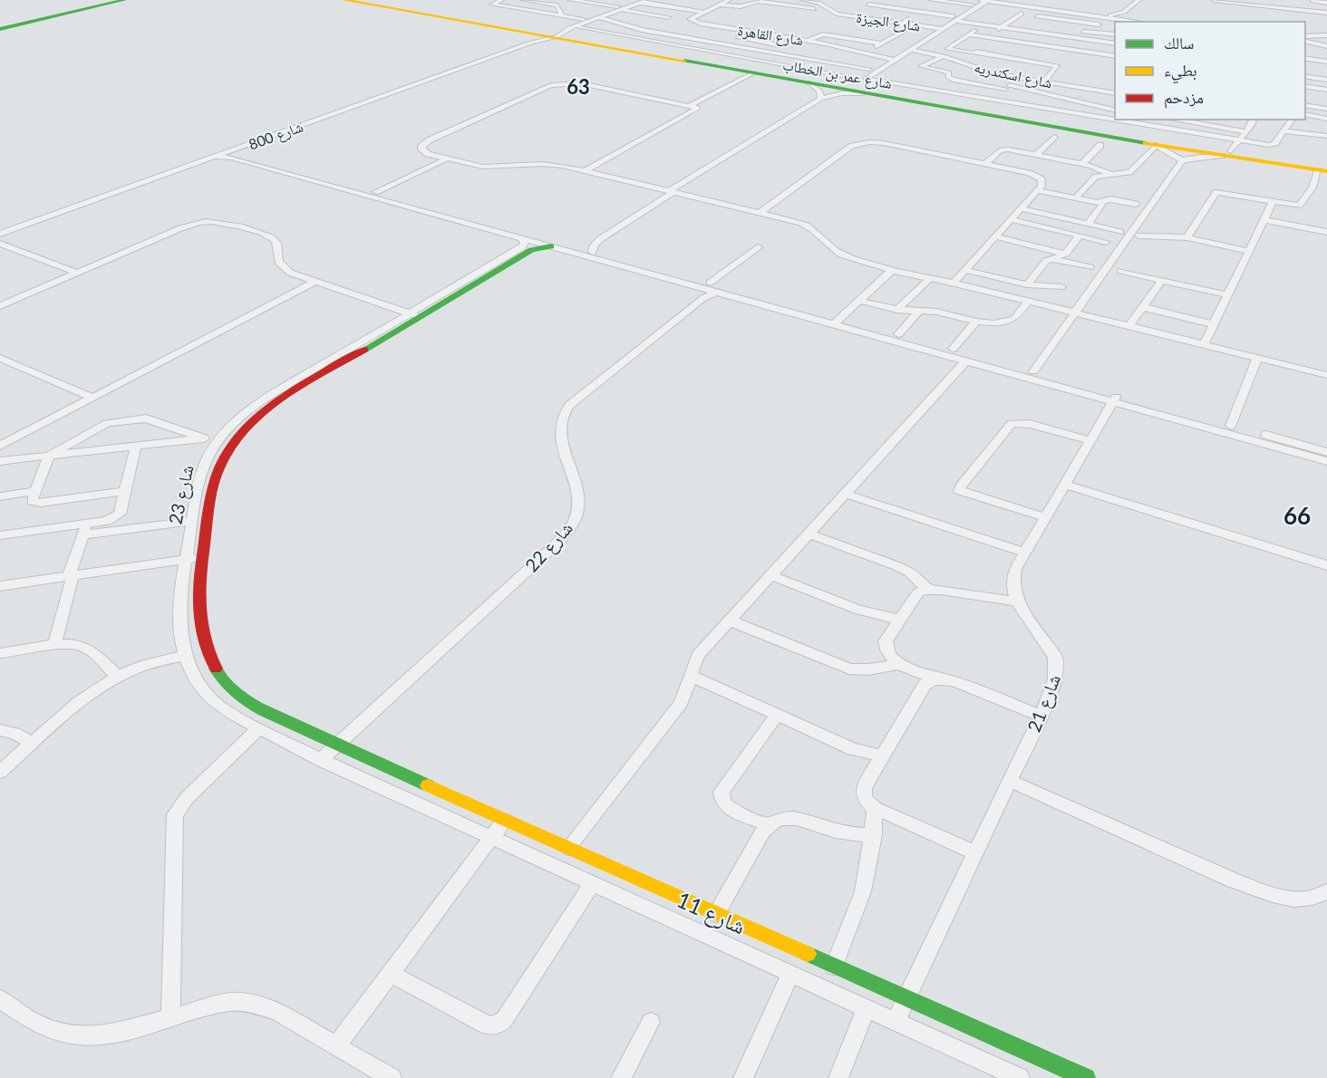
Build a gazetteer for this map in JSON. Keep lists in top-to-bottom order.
{
  "streets": {
    "street": [
      "شارع الجيزة",
      "شارع القاهرة",
      "شارع عمر بن الخطاب",
      "شارع اسكندريه",
      "شارع 800",
      "شارع 23",
      "شارع 22",
      "شارع 21",
      "شارع 11"
    ]
  },
  "crossings": [
    ["شارع عمر بن الخطاب", "شارع 800"],
    ["شارع 23", "شارع 22"],
    ["شارع 23", "شارع 11"],
    ["شارع 22", "شارع 11"],
    ["شارع 21", "شارع 11"]
  ],
  "districts": ["63", "66"],
  "legend": ["سالك", "بطيء", "مزدحم"]
}
